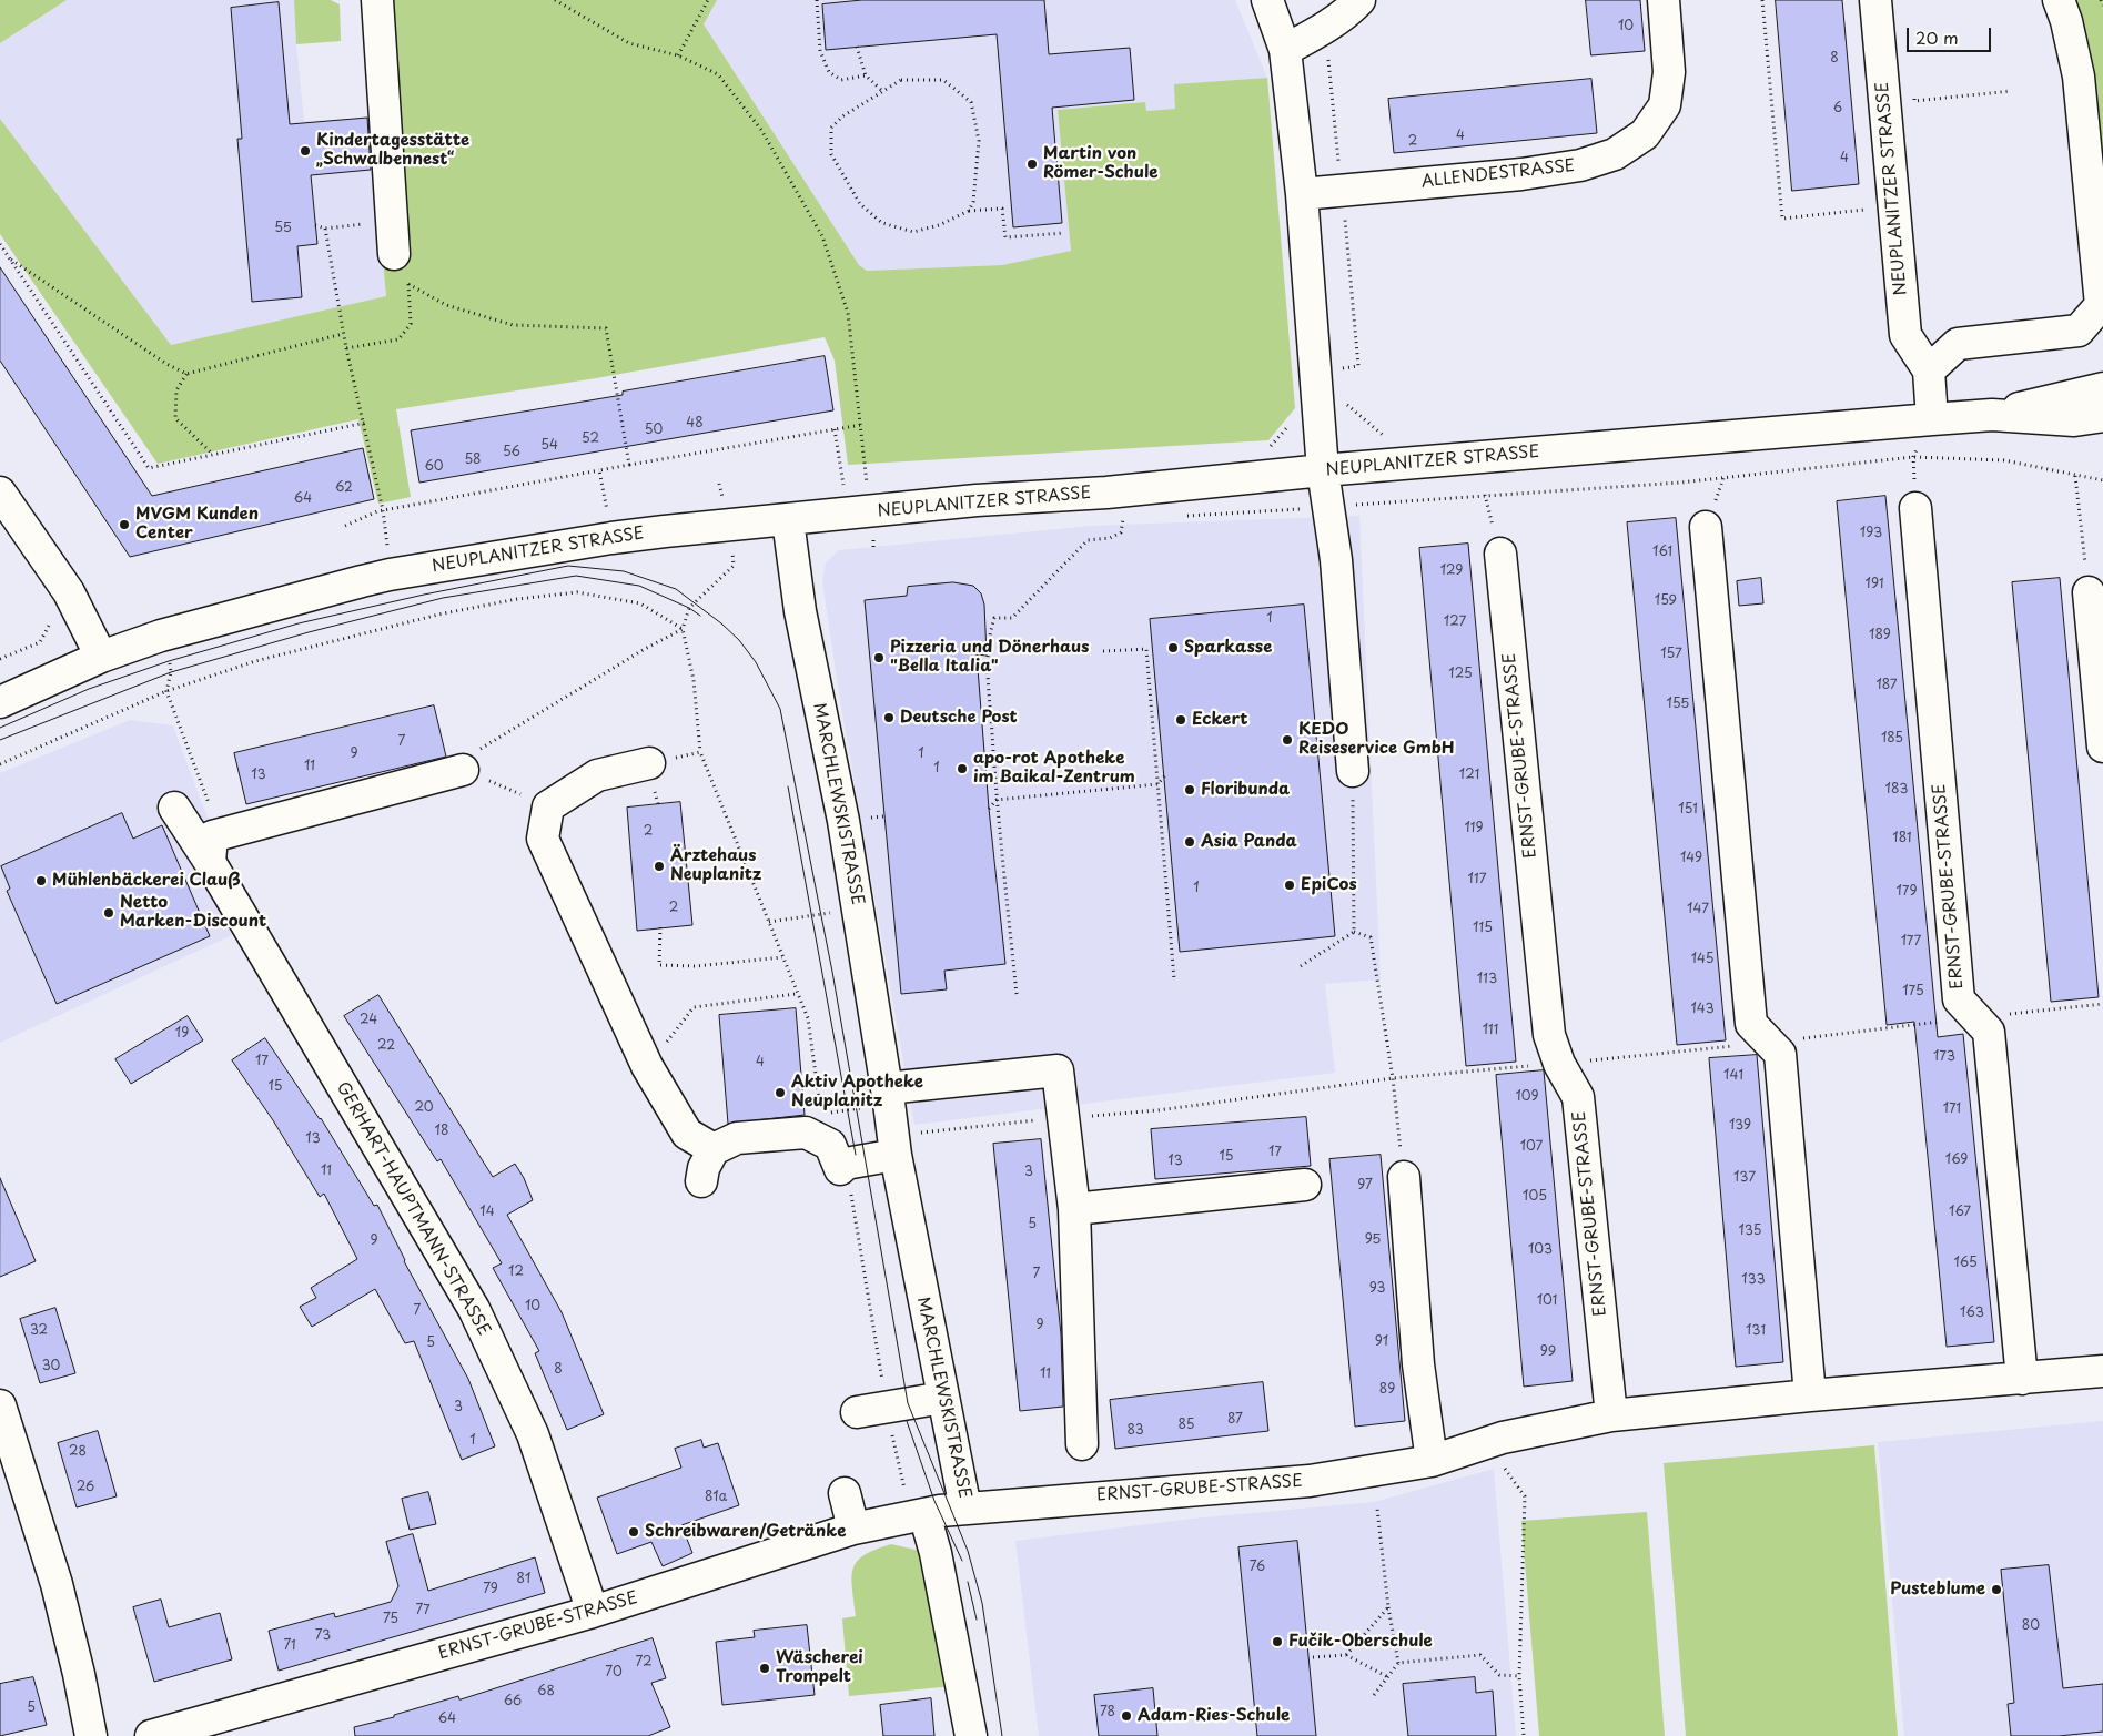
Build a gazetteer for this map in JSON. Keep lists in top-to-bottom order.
{
  "streets": {
    "street": [
      "ALLENDESTRASSE",
      "NEUPLANITZER STRASSE",
      "ERNST-GRUBE-STRASSE",
      "MARCHLEWSKISTRASSE",
      "GERHART-HAUPTMANN-STRASSE"
    ]
  },
  "crossings": [
    ["NEUPLANITZER STRASSE", "MARCHLEWSKISTRASSE"],
    ["ERNST-GRUBE-STRASSE", "MARCHLEWSKISTRASSE"],
    ["ERNST-GRUBE-STRASSE", "GERHART-HAUPTMANN-STRASSE"]
  ],
  "places": [
    "Kindertagesstätte „Schwalbennest“",
    "Martin von Römer-Schule",
    "MVGM Kunden Center",
    "Sparkasse",
    "Pizzeria und Dönerhaus \"Bella Italia\"",
    "Deutsche Post",
    "Eckert",
    "KEDO Reiseservice GmbH",
    "apo-rot Apotheke im Baikal-Zentrum",
    "Floribunda",
    "Asia Panda",
    "Ärztehaus Neuplanitz",
    "Mühlenbäckerei Clauß",
    "EpiCos",
    "Netto Marken-Discount",
    "Aktiv Apotheke Neuplanitz",
    "Schreibwaren/Getränke",
    "Pusteblume",
    "Fučik-Oberschule",
    "Wäscherei Trompelt",
    "Adam-Ries-Schule"
  ],
  "house_numbers": [
    "10",
    "8",
    "6",
    "4",
    "2",
    "4",
    "55",
    "48",
    "50",
    "52",
    "54",
    "56",
    "58",
    "60",
    "62",
    "64",
    "193",
    "161",
    "129",
    "191",
    "159",
    "1",
    "127",
    "189",
    "157",
    "125",
    "187",
    "155",
    "185",
    "7",
    "9",
    "1",
    "11",
    "1",
    "13",
    "121",
    "183",
    "151",
    "119",
    "2",
    "181",
    "149",
    "117",
    "1",
    "179",
    "2",
    "147",
    "115",
    "177",
    "145",
    "113",
    "175",
    "143",
    "24",
    "111",
    "19",
    "22",
    "173",
    "17",
    "4",
    "141",
    "15",
    "109",
    "20",
    "171",
    "139",
    "18",
    "13",
    "107",
    "17",
    "15",
    "169",
    "13",
    "11",
    "3",
    "137",
    "97",
    "105",
    "14",
    "167",
    "5",
    "135",
    "95",
    "9",
    "103",
    "165",
    "12",
    "7",
    "133",
    "93",
    "101",
    "10",
    "7",
    "163",
    "9",
    "32",
    "131",
    "91",
    "5",
    "99",
    "30",
    "8",
    "11",
    "89",
    "3",
    "87",
    "85",
    "83",
    "1",
    "28",
    "26",
    "81a",
    "76",
    "81",
    "79",
    "77",
    "75",
    "80",
    "73",
    "71",
    "72",
    "70",
    "68",
    "66",
    "5",
    "78",
    "64"
  ],
  "scale_bar": "20 m"
}
